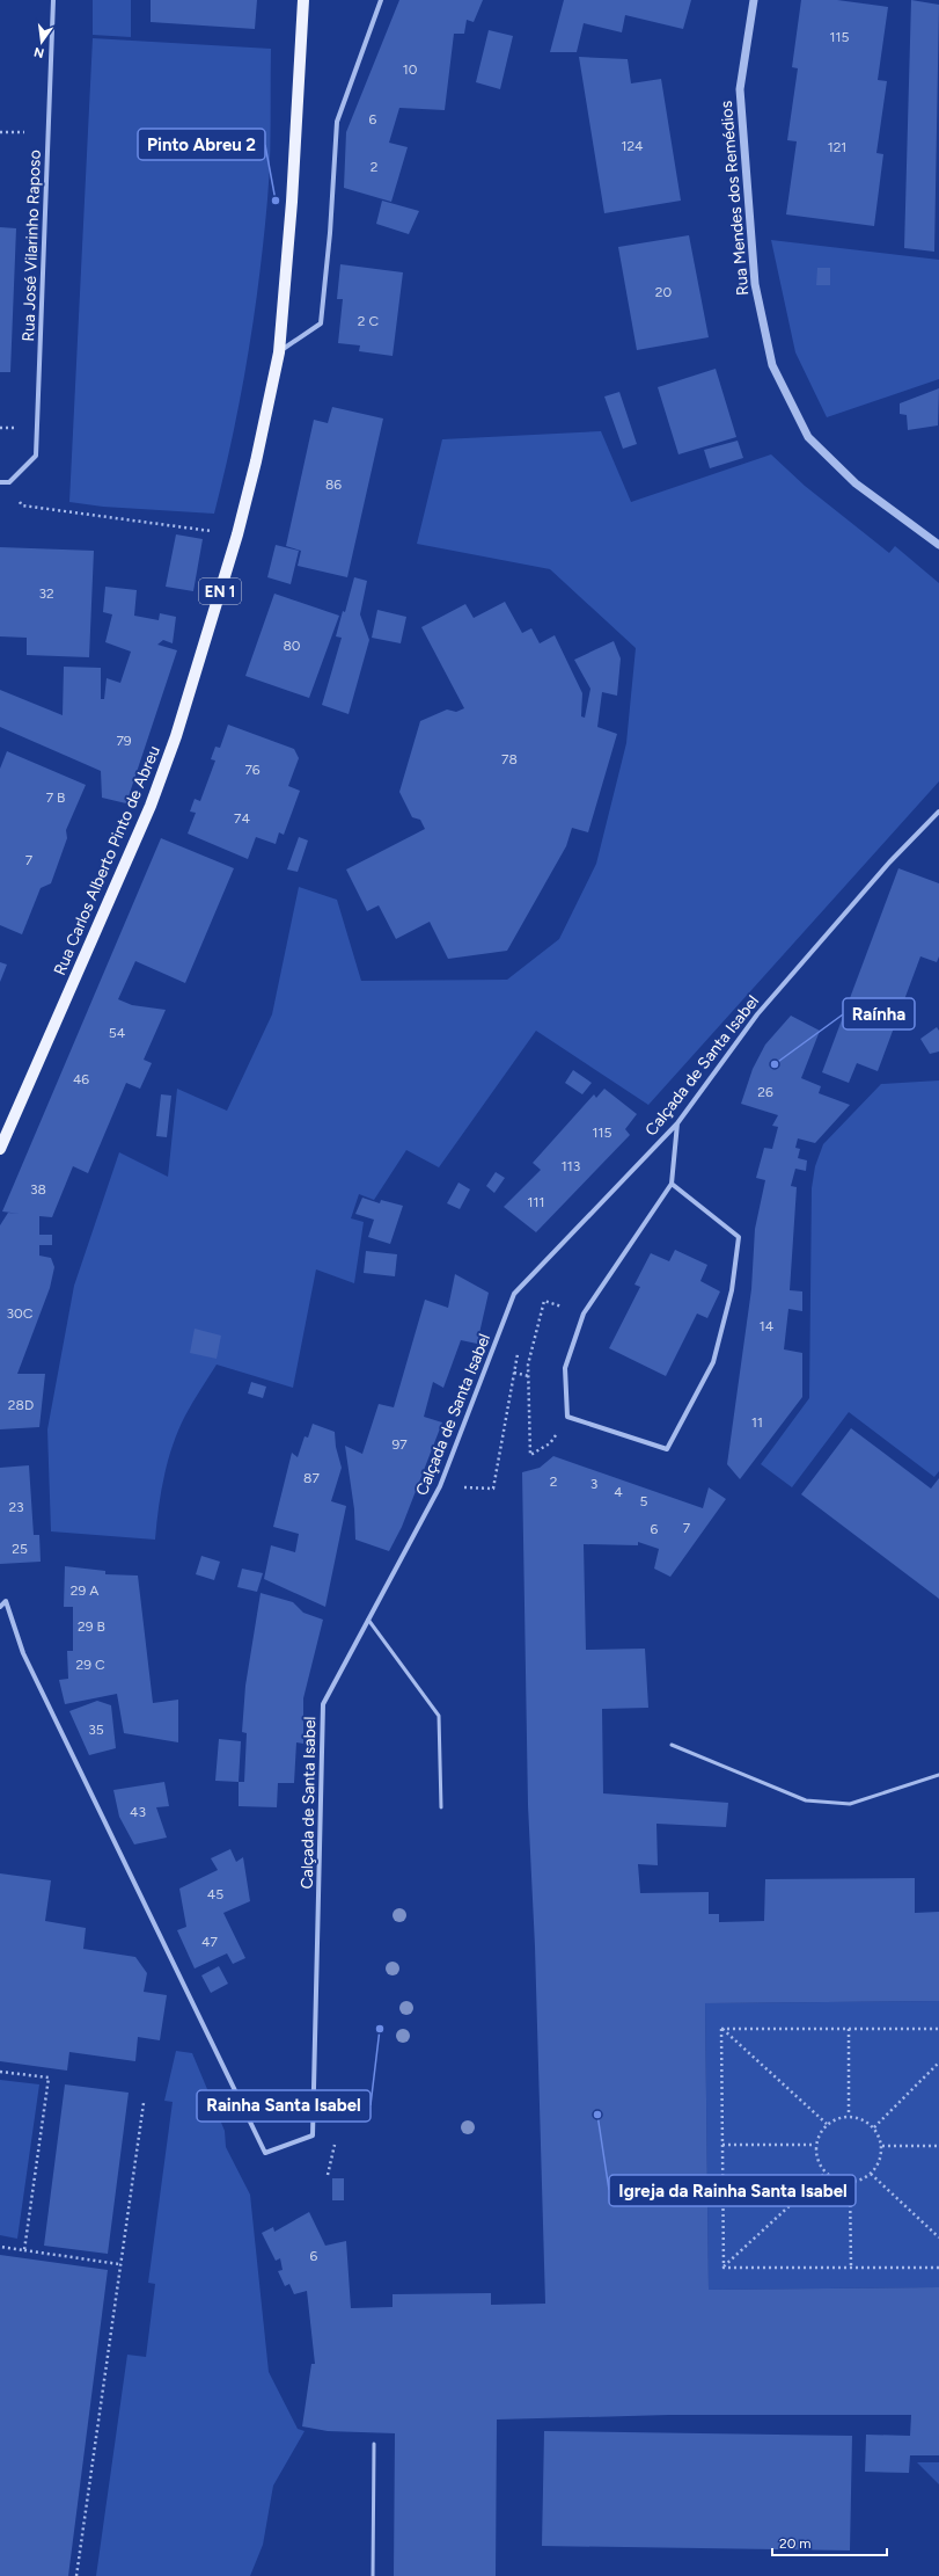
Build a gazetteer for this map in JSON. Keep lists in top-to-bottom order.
{
  "streets": {
    "main road": ["EN 1", "Rua Carlos Alberto Pinto de Abreu"],
    "street": ["Rua Mendes dos Remédios", "Rua José Vilarinho Raposo", "Calçada de Santa Isabel"]
  },
  "places": [
    "Pinto Abreu 2",
    "Raínha",
    "Rainha Santa Isabel",
    "Igreja da Rainha Santa Isabel"
  ],
  "house_numbers": [
    "115",
    "10",
    "6",
    "124",
    "121",
    "2",
    "20",
    "2 C",
    "86",
    "32",
    "80",
    "79",
    "78",
    "76",
    "7 B",
    "74",
    "7",
    "54",
    "46",
    "26",
    "115",
    "113",
    "38",
    "111",
    "30C",
    "14",
    "28D",
    "11",
    "97",
    "87",
    "2",
    "3",
    "4",
    "5",
    "23",
    "7",
    "6",
    "25",
    "29 A",
    "29 B",
    "29 C",
    "35",
    "43",
    "45",
    "47",
    "6"
  ],
  "scale_bar": "20 m",
  "north": "bottom"
}
